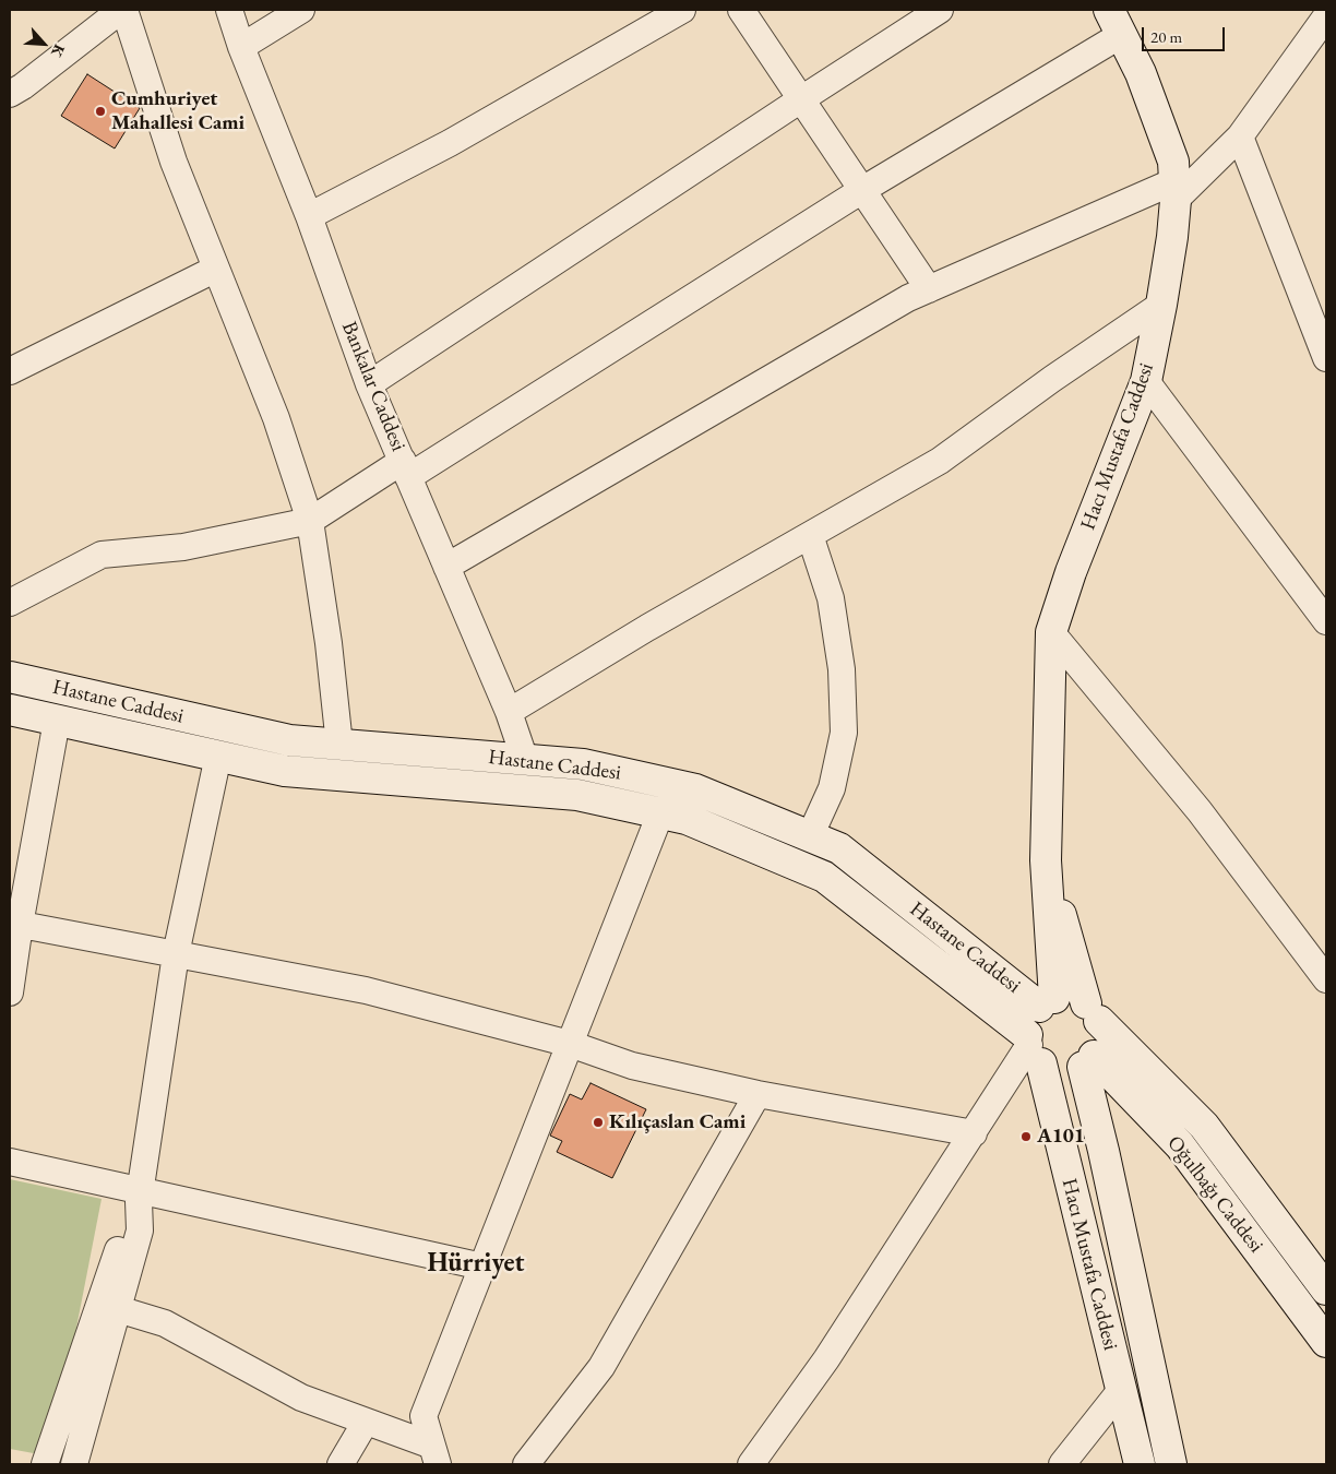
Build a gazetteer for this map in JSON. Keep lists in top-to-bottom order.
{
  "streets": {
    "street": [
      "Bankalar Caddesi",
      "Hacı Mustafa Caddesi",
      "Hastane Caddesi",
      "Oğulbağı Caddesi"
    ]
  },
  "crossings": [
    ["Bankalar Caddesi", "Hastane Caddesi"],
    ["Hacı Mustafa Caddesi", "Hastane Caddesi"],
    ["Hacı Mustafa Caddesi", "Oğulbağı Caddesi"],
    ["Hastane Caddesi", "Oğulbağı Caddesi"]
  ],
  "districts": ["Hürriyet"],
  "places": ["Cumhuriyet Mahallesi Cami", "Kılıçaslan Cami", "A101"],
  "scale_bar": "20 m",
  "north": "bottom right"
}
